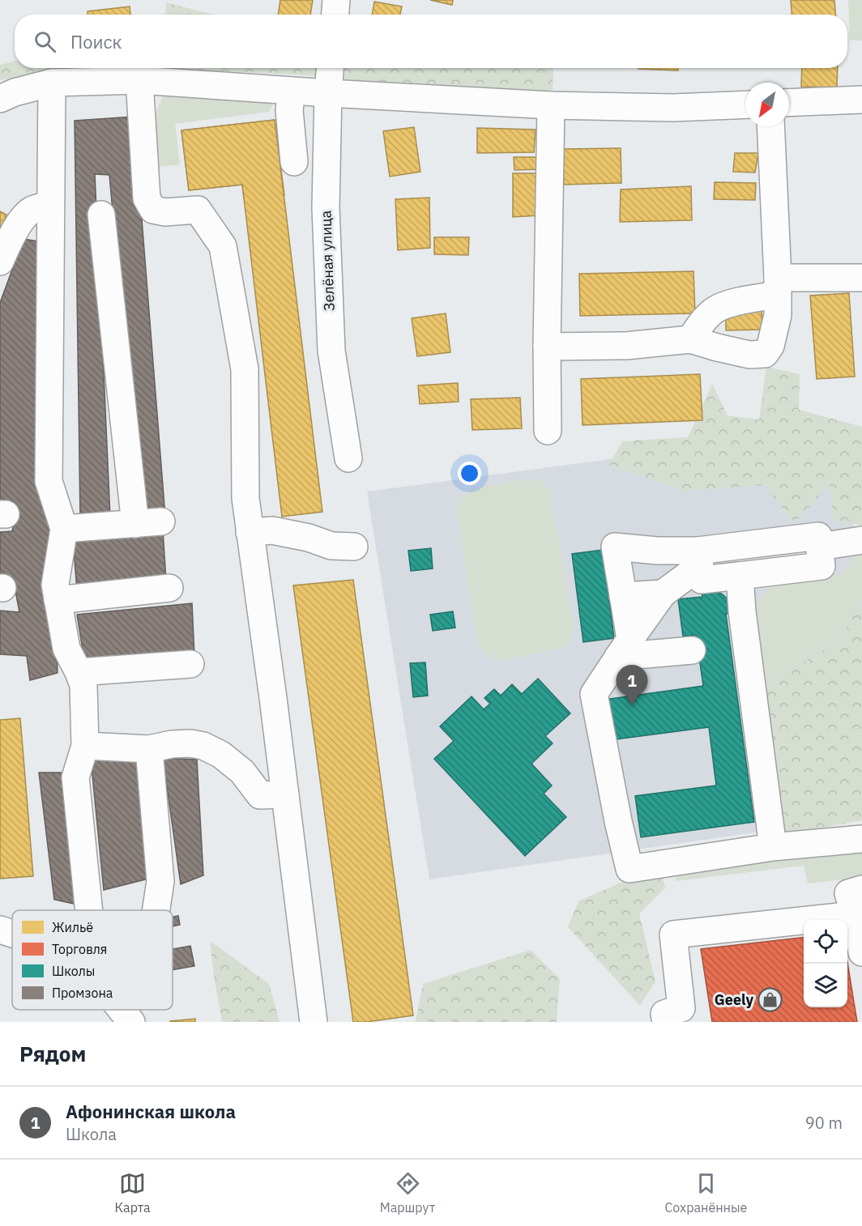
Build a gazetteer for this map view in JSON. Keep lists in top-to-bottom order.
{
  "streets": {
    "street": ["Зелёная улица"]
  },
  "places": {
    "shop": ["Geely"]
  },
  "legend": [
    "Жильё",
    "Торговля",
    "Школы",
    "Промзона"
  ],
  "north": "bottom left",
  "page": {
    "search": "Поиск",
    "pins": "1",
    "heading": "Рядом",
    "list": [
      {
        "mark": "1",
        "name": "Афонинская школа",
        "note": "Школа",
        "value": "90 m"
      }
    ],
    "nav": ["Карта", "Маршрут", "Сохранённые"]
  }
}
